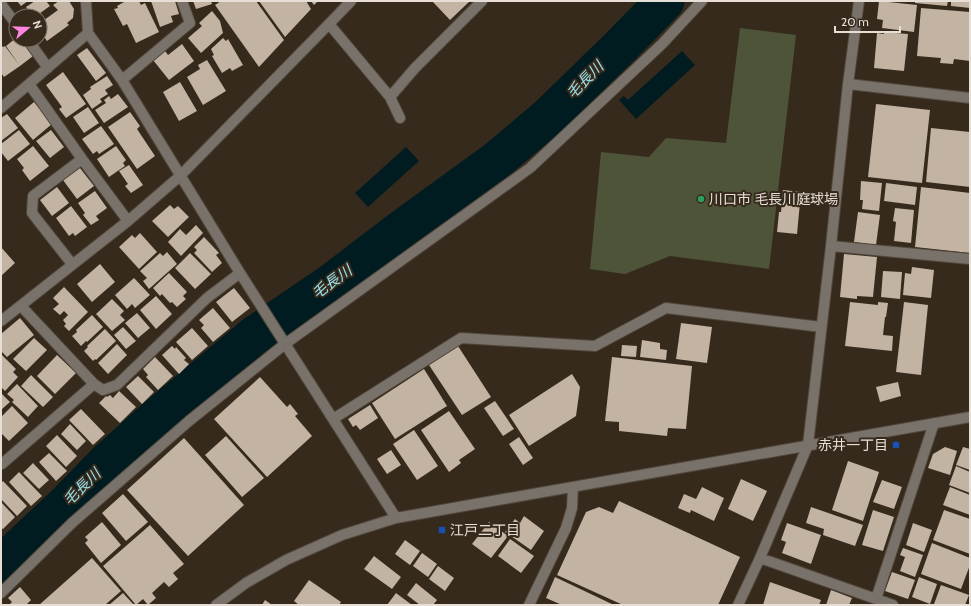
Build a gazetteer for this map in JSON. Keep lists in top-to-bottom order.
{
  "water": ["毛長川"],
  "places": {
    "other": ["川口市 毛長川庭球場"],
    "transit": ["赤井一丁目", "江戸二丁目"]
  },
  "scale_bar": "20 m",
  "north": "right"
}
